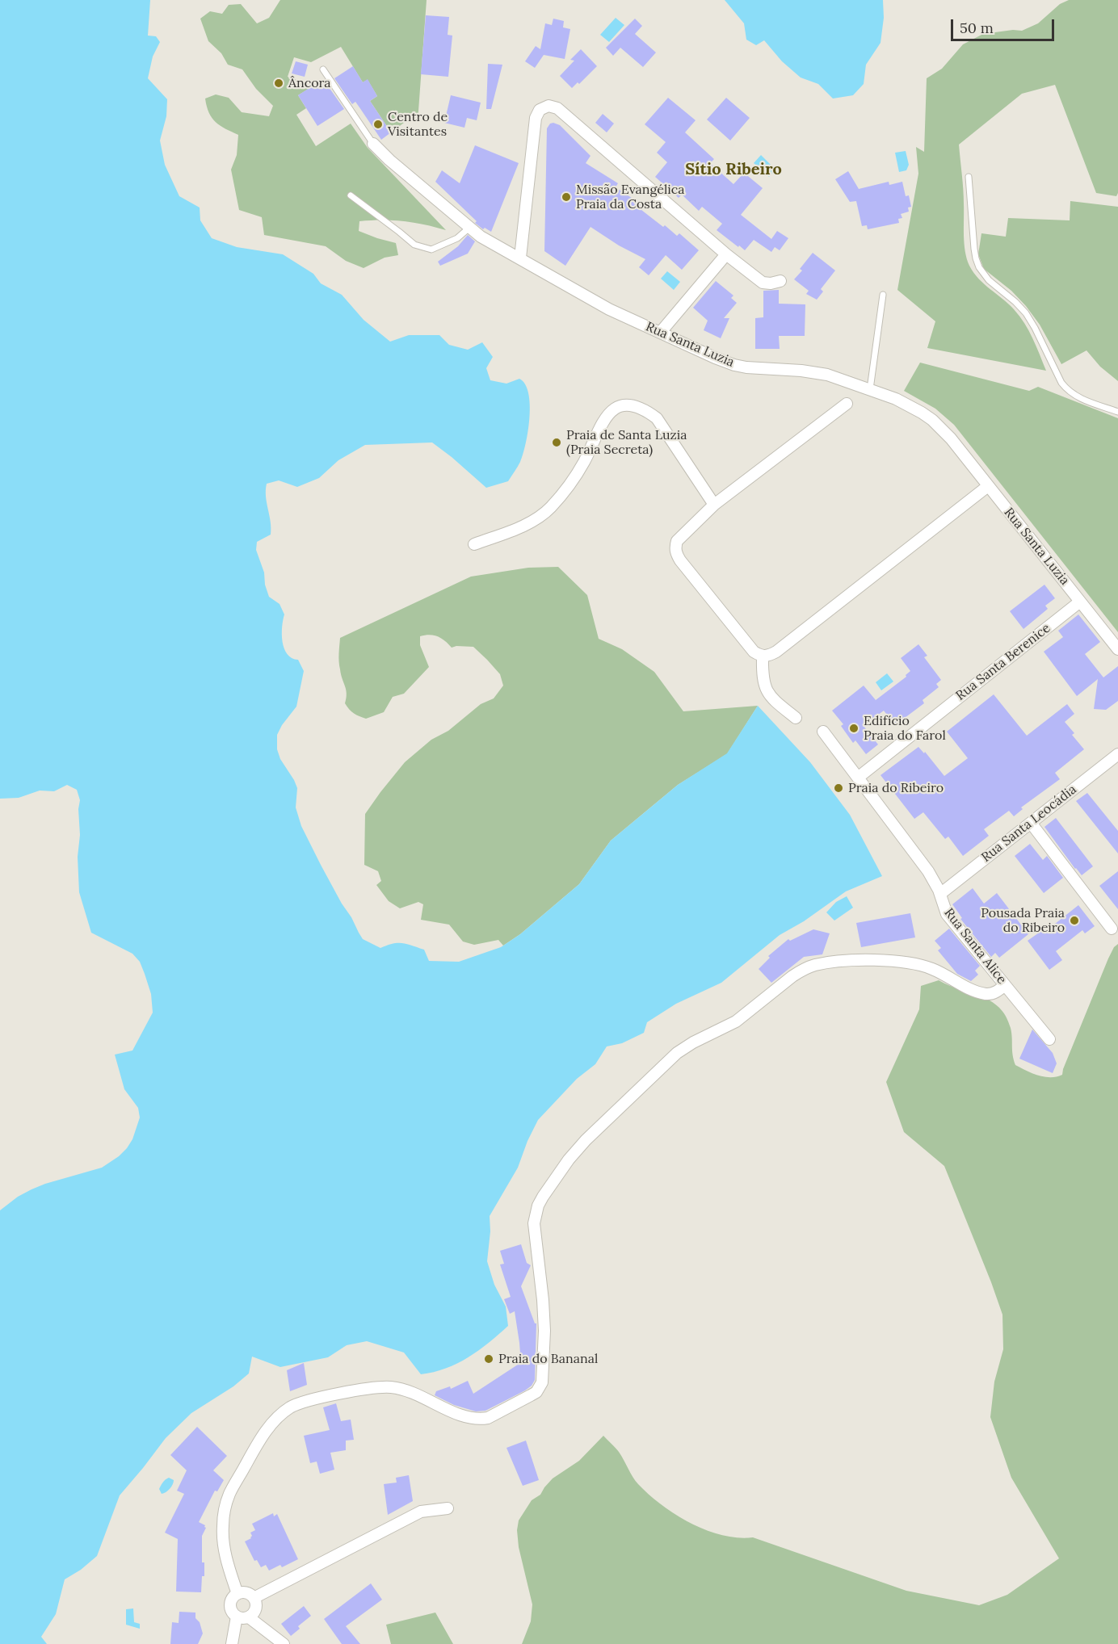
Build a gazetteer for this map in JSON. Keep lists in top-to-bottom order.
{
  "streets": {
    "street": [
      "Rua Santa Luzia",
      "Rua Santa Berenice",
      "Rua Santa Leocádia",
      "Rua Santa Alice"
    ]
  },
  "crossings": [
    ["Rua Santa Luzia", "Rua Santa Berenice"],
    ["Rua Santa Berenice", "Rua Santa Alice"],
    ["Rua Santa Leocádia", "Rua Santa Alice"]
  ],
  "districts": ["Sítio Ribeiro"],
  "places": [
    "Âncora",
    "Centro de Visitantes",
    "Missão Evangélica Praia da Costa",
    "Praia de Santa Luzia (Praia Secreta)",
    "Edifício Praia do Farol",
    "Praia do Ribeiro",
    "Pousada Praia do Ribeiro",
    "Praia do Bananal"
  ],
  "scale_bar": "50 m"
}
